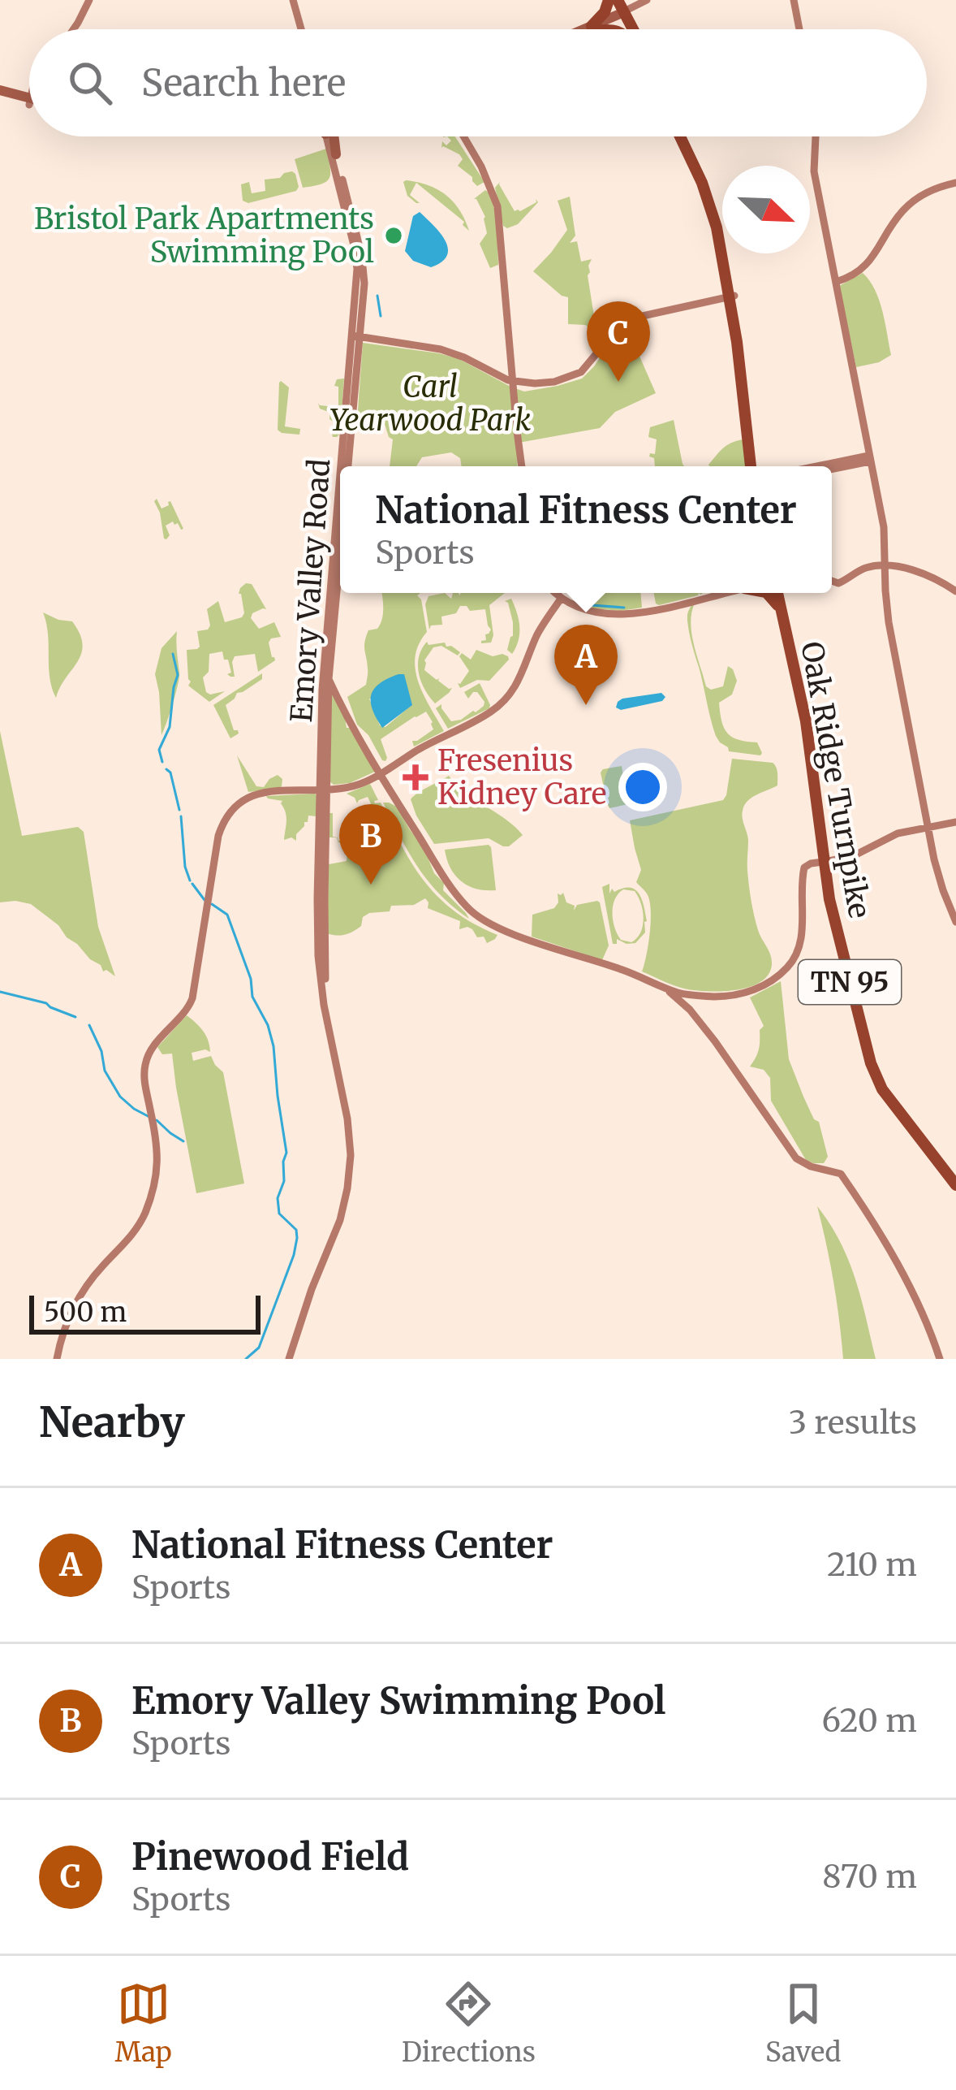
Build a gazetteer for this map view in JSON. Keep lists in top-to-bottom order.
{
  "streets": {
    "highway": ["Oak Ridge Turnpike", "TN 95"],
    "street": ["Emory Valley Road"]
  },
  "parks": ["Carl Yearwood Park"],
  "places": {
    "other": ["Bristol Park Apartments Swimming Pool"],
    "health": ["Fresenius Kidney Care"]
  },
  "scale_bar": "500 m",
  "north": "bottom right",
  "page": {
    "search": "Search here",
    "pins": ["C", "A", "B"],
    "popup": ["National Fitness Center", "Sports"],
    "scale": "500 m",
    "heading": ["Nearby", "3 results"],
    "list": [
      {
        "mark": "A",
        "name": "National Fitness Center",
        "note": "Sports",
        "value": "210 m"
      },
      {
        "mark": "B",
        "name": "Emory Valley Swimming Pool",
        "note": "Sports",
        "value": "620 m"
      },
      {
        "mark": "C",
        "name": "Pinewood Field",
        "note": "Sports",
        "value": "870 m"
      }
    ],
    "nav": ["Map", "Directions", "Saved"]
  }
}
